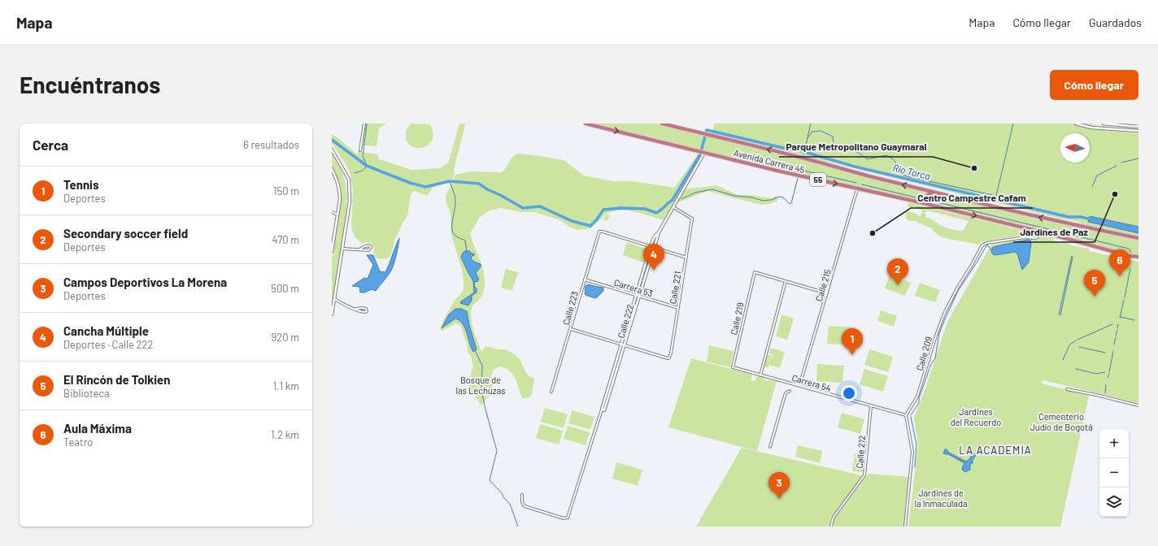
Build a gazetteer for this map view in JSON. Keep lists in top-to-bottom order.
{
  "streets": {
    "highway": ["Avenida Carrera 45", "55"],
    "street": [
      "Calle 215",
      "Carrera 53",
      "Calle 221",
      "Calle 223",
      "Calle 219",
      "Calle 222",
      "Calle 209",
      "Carrera 54",
      "Calle 212"
    ]
  },
  "crossings": [
    ["Avenida Carrera 45", "Calle 215"],
    ["Avenida Carrera 45", "Calle 222"],
    ["Avenida Carrera 45", "Calle 209"],
    ["Calle 215", "Carrera 54"],
    ["Carrera 53", "Calle 221"],
    ["Carrera 53", "Calle 223"],
    ["Carrera 53", "Calle 222"],
    ["Calle 221", "Calle 222"],
    ["Calle 223", "Calle 222"],
    ["Calle 219", "Carrera 54"],
    ["Calle 209", "Carrera 54"],
    ["Carrera 54", "Calle 212"]
  ],
  "districts": ["LA ACADEMIA"],
  "water": ["Río Torca"],
  "parks": [
    "Bosque de las Lechuzas",
    "Jardines del Recuerdo",
    "Cementerio Judío de Bogotá",
    "Jardines de la Inmaculada"
  ],
  "places": ["Parque Metropolitano Guaymaral", "Jardines de Paz", "Centro Campestre Cafam"],
  "north": "left",
  "page": {
    "header": "Mapa",
    "nav": ["Mapa", "Cómo llegar", "Guardados"],
    "buttons": "Cómo llegar",
    "title": "Encuéntranos",
    "heading": ["Cerca", "6 resultados"],
    "list": [
      {
        "mark": "1",
        "name": "Tennis",
        "note": "Deportes",
        "value": "150 m"
      },
      {
        "mark": "2",
        "name": "Secondary soccer field",
        "note": "Deportes",
        "value": "470 m"
      },
      {
        "mark": "3",
        "name": "Campos Deportivos La Morena",
        "note": "Deportes",
        "value": "500 m"
      },
      {
        "mark": "4",
        "name": "Cancha Múltiple",
        "note": "Deportes · Calle 222",
        "value": "920 m"
      },
      {
        "mark": "5",
        "name": "El Rincón de Tolkien",
        "note": "Biblioteca",
        "value": "1.1 km"
      },
      {
        "mark": "6",
        "name": "Aula Máxima",
        "note": "Teatro",
        "value": "1.2 km"
      }
    ],
    "pins": [
      "4",
      "6",
      "2",
      "5",
      "1",
      "3"
    ],
    "map_buttons": ["+", "−"]
  }
}
